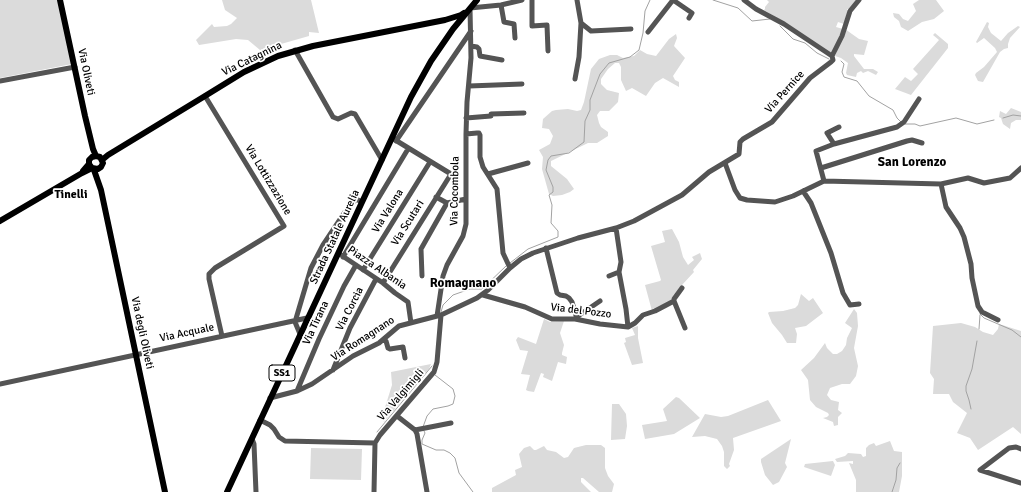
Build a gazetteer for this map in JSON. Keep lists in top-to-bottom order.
{
  "streets": {
    "main road": [
      "Via Catagnina",
      "Via Oliveti",
      "Strada Statale Aurelia",
      "Via degli Oliveti",
      "SS1"
    ],
    "street": [
      "Via Pernice",
      "Via Lottizzazione",
      "Via Cocombola",
      "Via Valona",
      "Via Scutari",
      "Piazza Albania",
      "Via Corcia",
      "Via del Pozzo",
      "Via Tirana",
      "Via Acquale",
      "Via Romagnano",
      "Via Valgimigli"
    ]
  },
  "crossings": [
    ["Via Catagnina", "Via Oliveti"],
    ["Via Catagnina", "Via Lottizzazione"],
    ["Via Catagnina", "Via Cocombola"],
    ["Via Catagnina", "Strada Statale Aurelia"],
    ["Via Pernice", "Via Romagnano"],
    ["Via Lottizzazione", "Via Acquale"],
    ["Via Cocombola", "Strada Statale Aurelia"],
    ["Via Cocombola", "Via Romagnano"],
    ["Via Cocombola", "Via Valgimigli"],
    ["Via Valona", "Via Scutari"],
    ["Via Valona", "Piazza Albania"],
    ["Via Scutari", "Piazza Albania"],
    ["Strada Statale Aurelia", "Piazza Albania"],
    ["Strada Statale Aurelia", "Via Acquale"],
    ["Strada Statale Aurelia", "Via Romagnano"],
    ["Piazza Albania", "Via Corcia"],
    ["Piazza Albania", "Via Tirana"],
    ["Piazza Albania", "Via Romagnano"],
    ["Via Corcia", "Via Romagnano"],
    ["Via del Pozzo", "Via Romagnano"],
    ["Via Tirana", "Via Romagnano"],
    ["Via degli Oliveti", "Via Acquale"],
    ["Via Romagnano", "Via Valgimigli"]
  ],
  "districts": ["San Lorenzo", "Tinelli", "Romagnano"]
}
